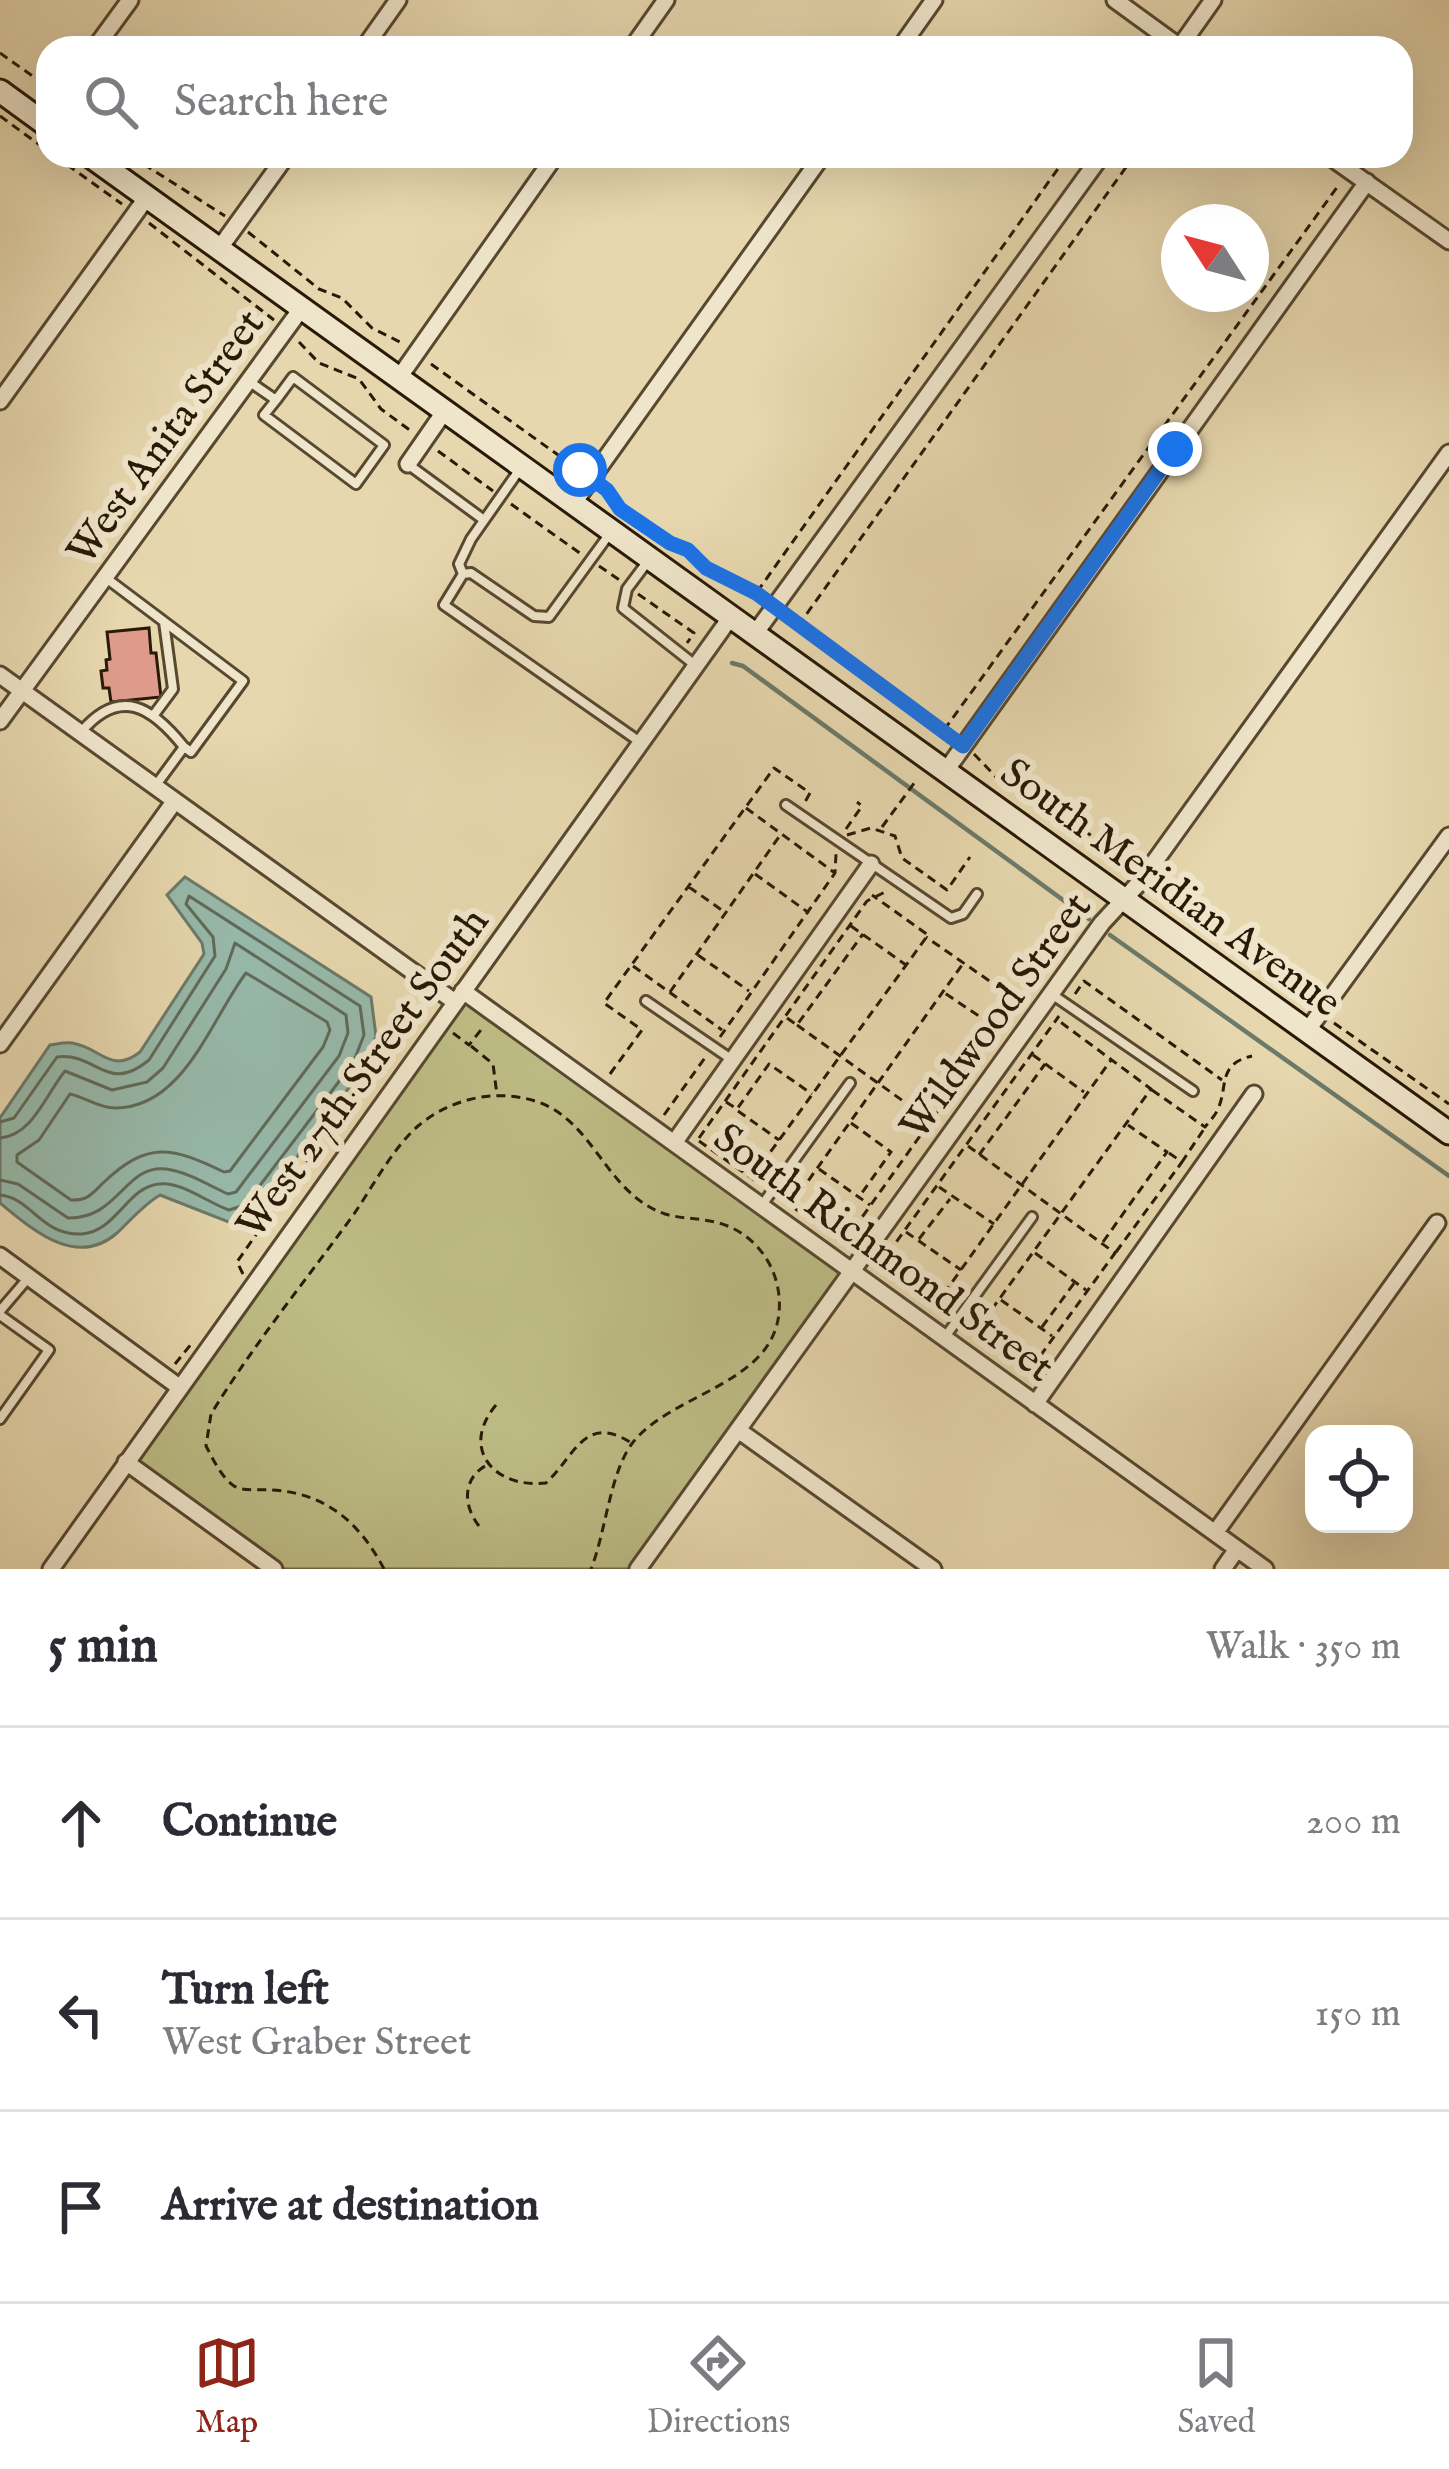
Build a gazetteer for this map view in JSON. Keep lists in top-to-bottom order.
{
  "streets": {
    "main road": ["South Meridian Avenue"],
    "street": [
      "West Anita Street",
      "Wildwood Street",
      "West 27th Street South",
      "South Richmond Street"
    ]
  },
  "crossings": [
    ["West Anita Street", "South Meridian Avenue"],
    ["West Anita Street", "South Richmond Street"],
    ["South Meridian Avenue", "Wildwood Street"],
    ["South Meridian Avenue", "West 27th Street South"],
    ["Wildwood Street", "South Richmond Street"],
    ["West 27th Street South", "South Richmond Street"]
  ],
  "north": "top left",
  "page": {
    "search": "Search here",
    "heading": ["5 min", "Walk · 350 m"],
    "list": [
      ["Continue", "200 m"],
      ["Turn left", "West Graber Street", "150 m"],
      "Arrive at destination"
    ],
    "nav": ["Map", "Directions", "Saved"]
  }
}
